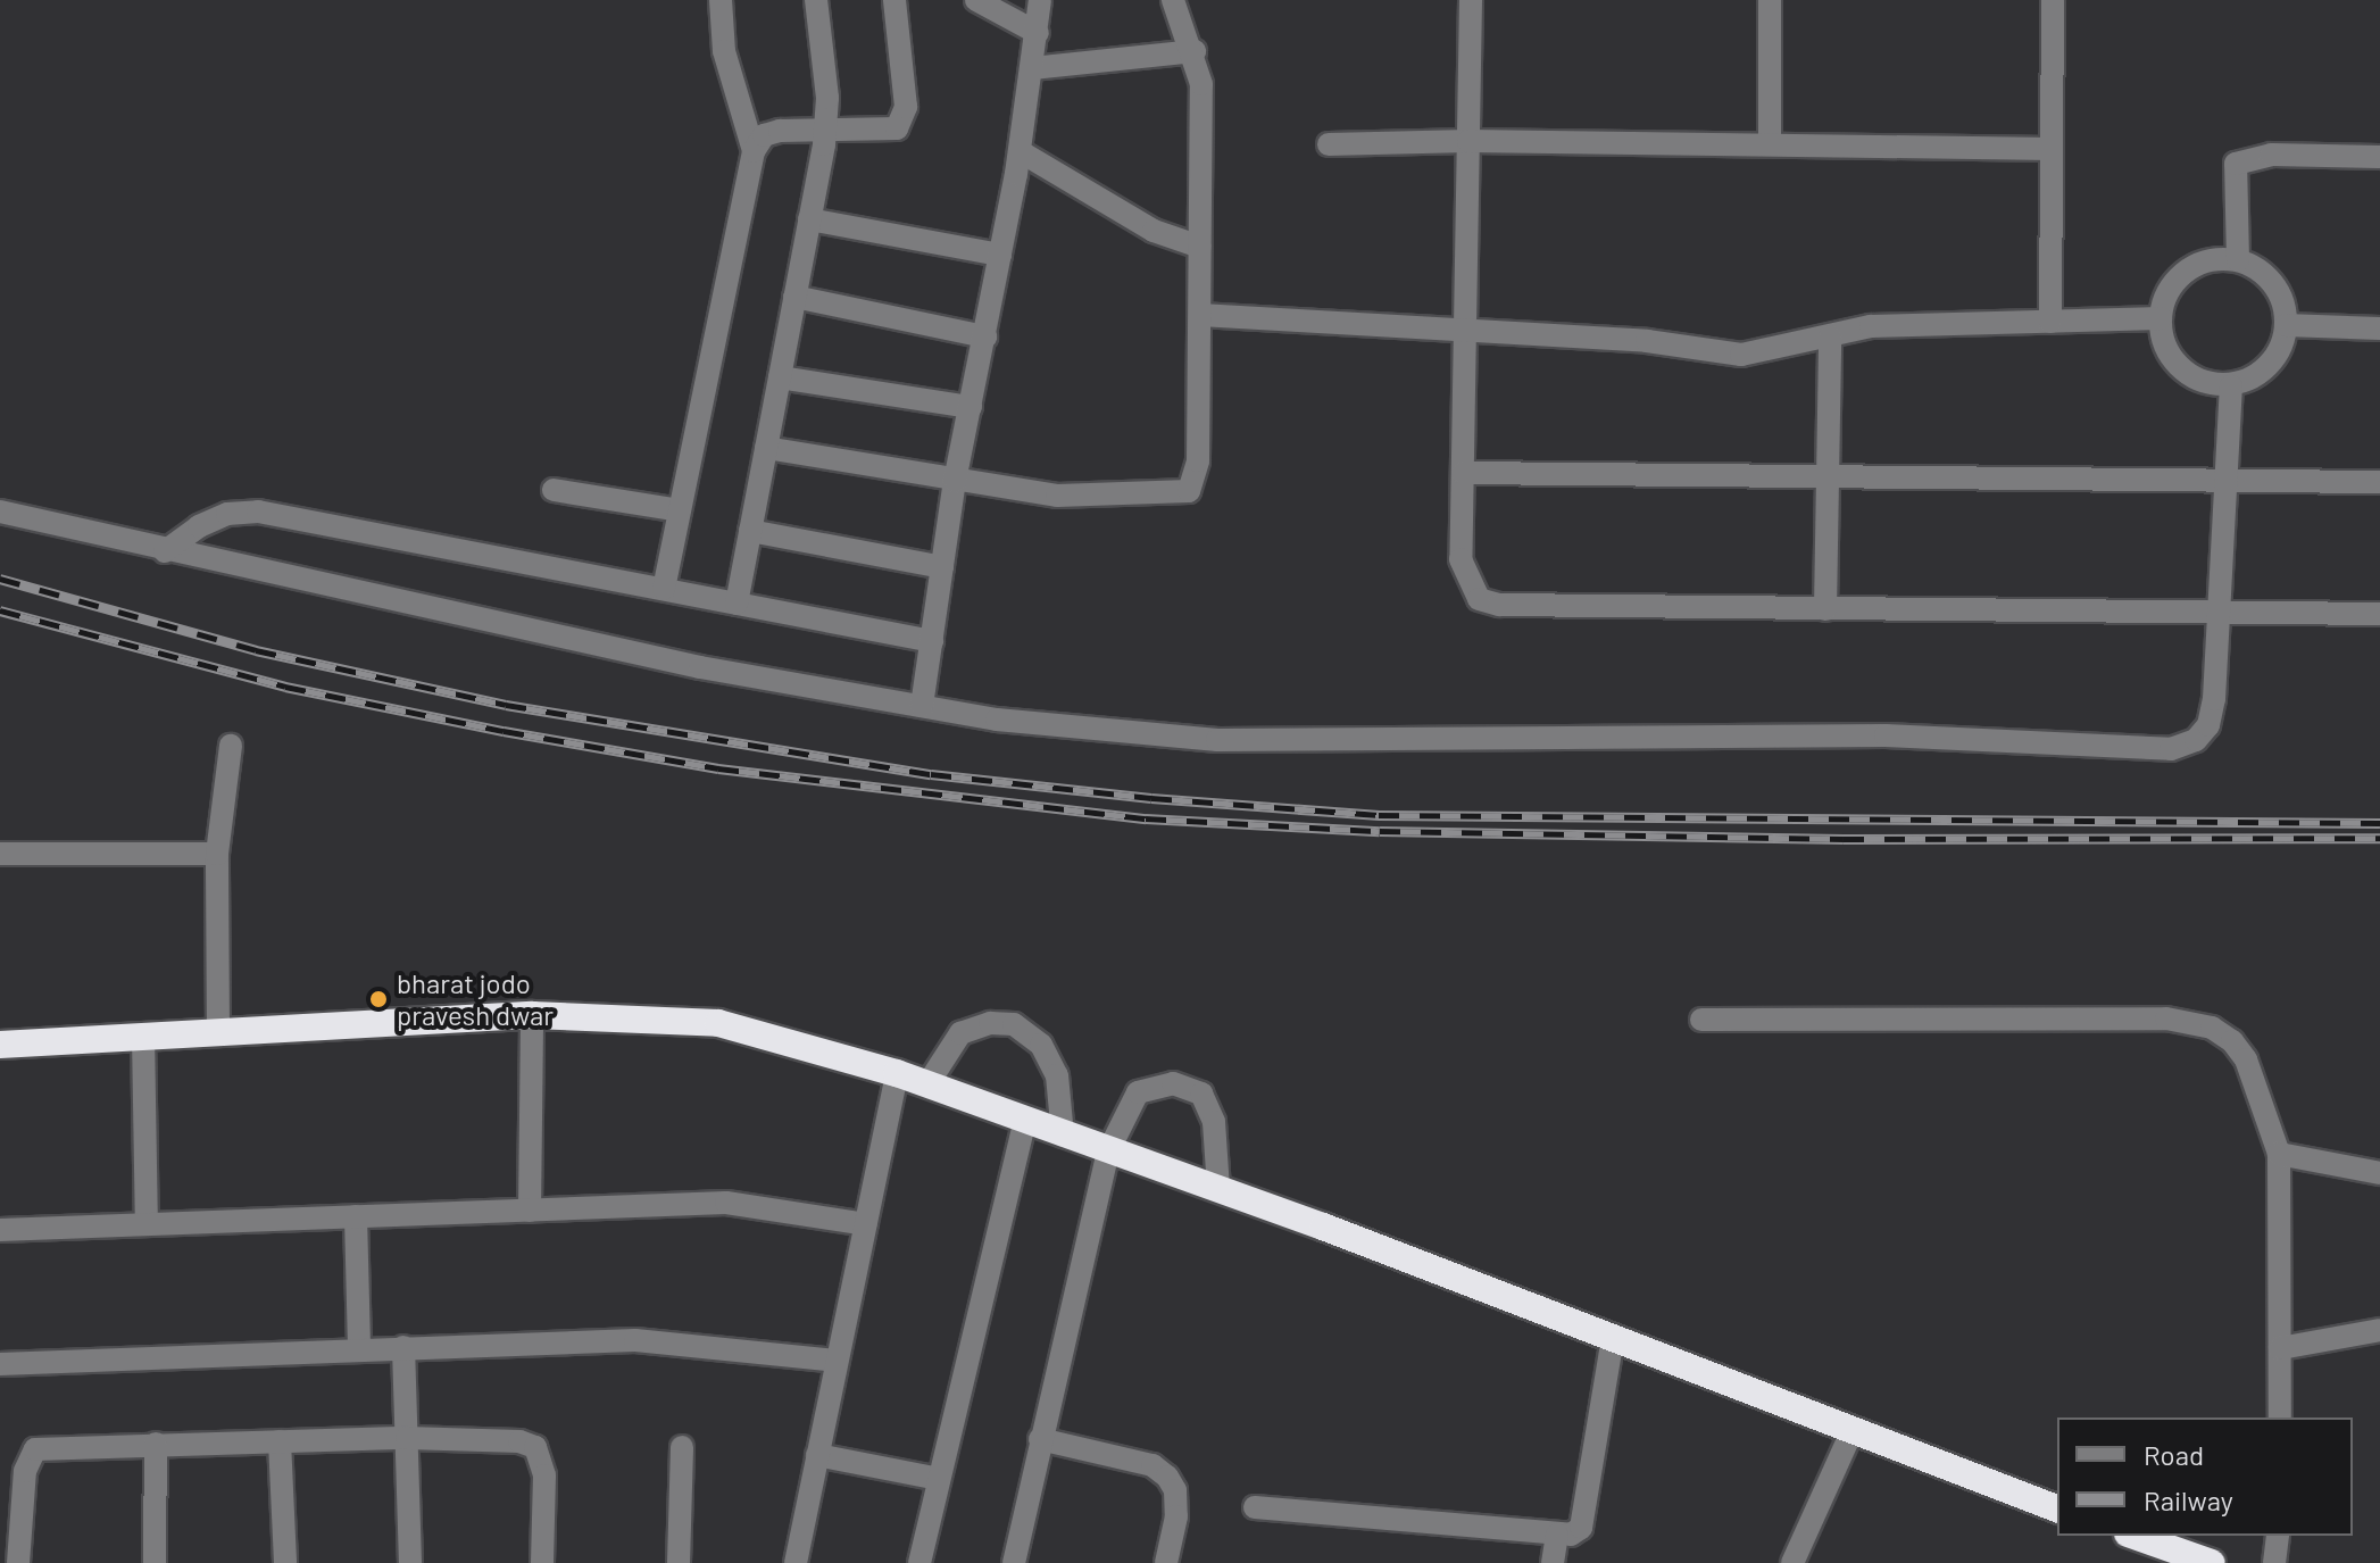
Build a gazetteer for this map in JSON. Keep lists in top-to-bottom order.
{
  "places": ["bharat jodo pravesh dwar"],
  "legend": ["Road", "Railway"]
}
